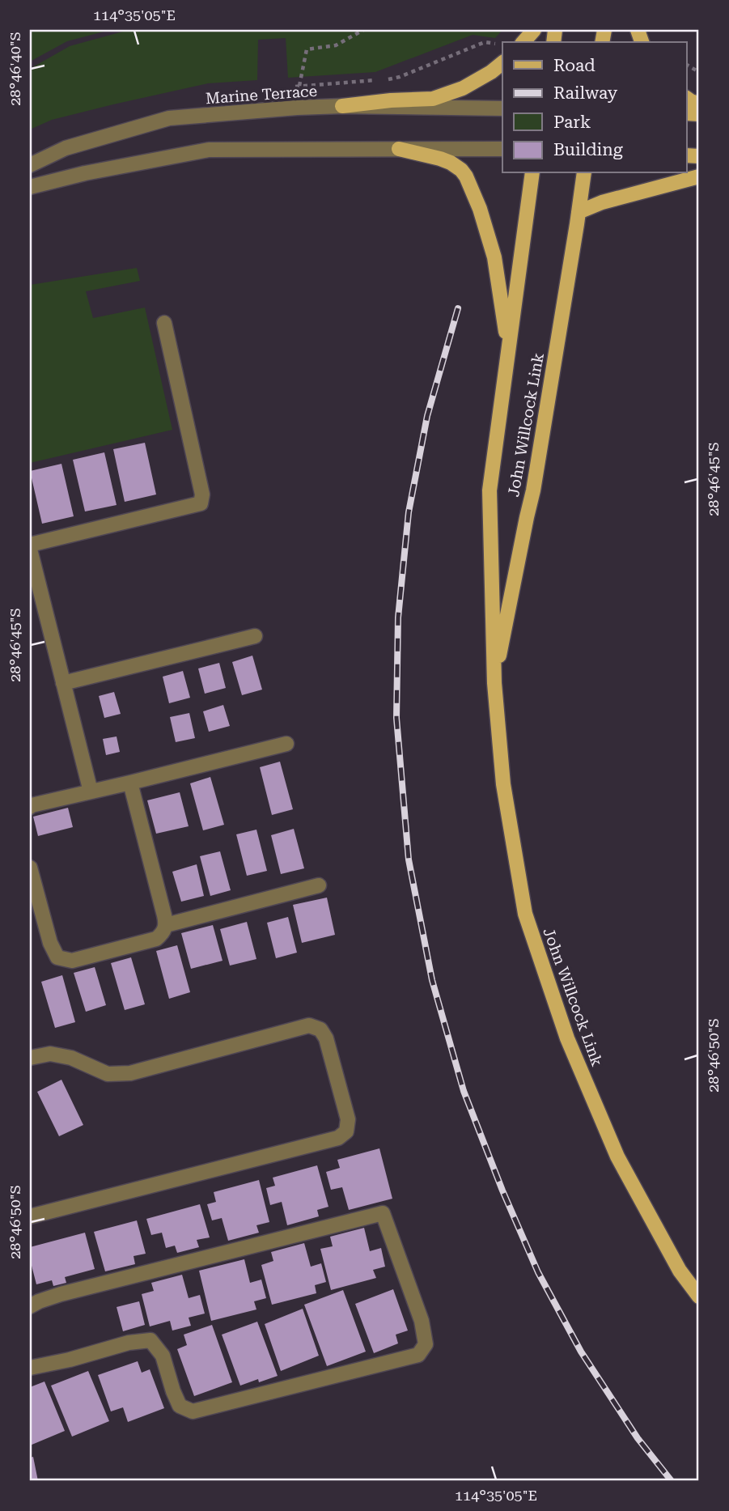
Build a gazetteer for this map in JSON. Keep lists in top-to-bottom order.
{
  "streets": {
    "main road": ["John Willcock Link"],
    "street": ["Marine Terrace"]
  },
  "legend": [
    "Road",
    "Railway",
    "Park",
    "Building"
  ],
  "coordinates": [
    "114°35'05\"E",
    "28°46'40\"S",
    "28°46'45\"S",
    "28°46'50\"S"
  ]
}
